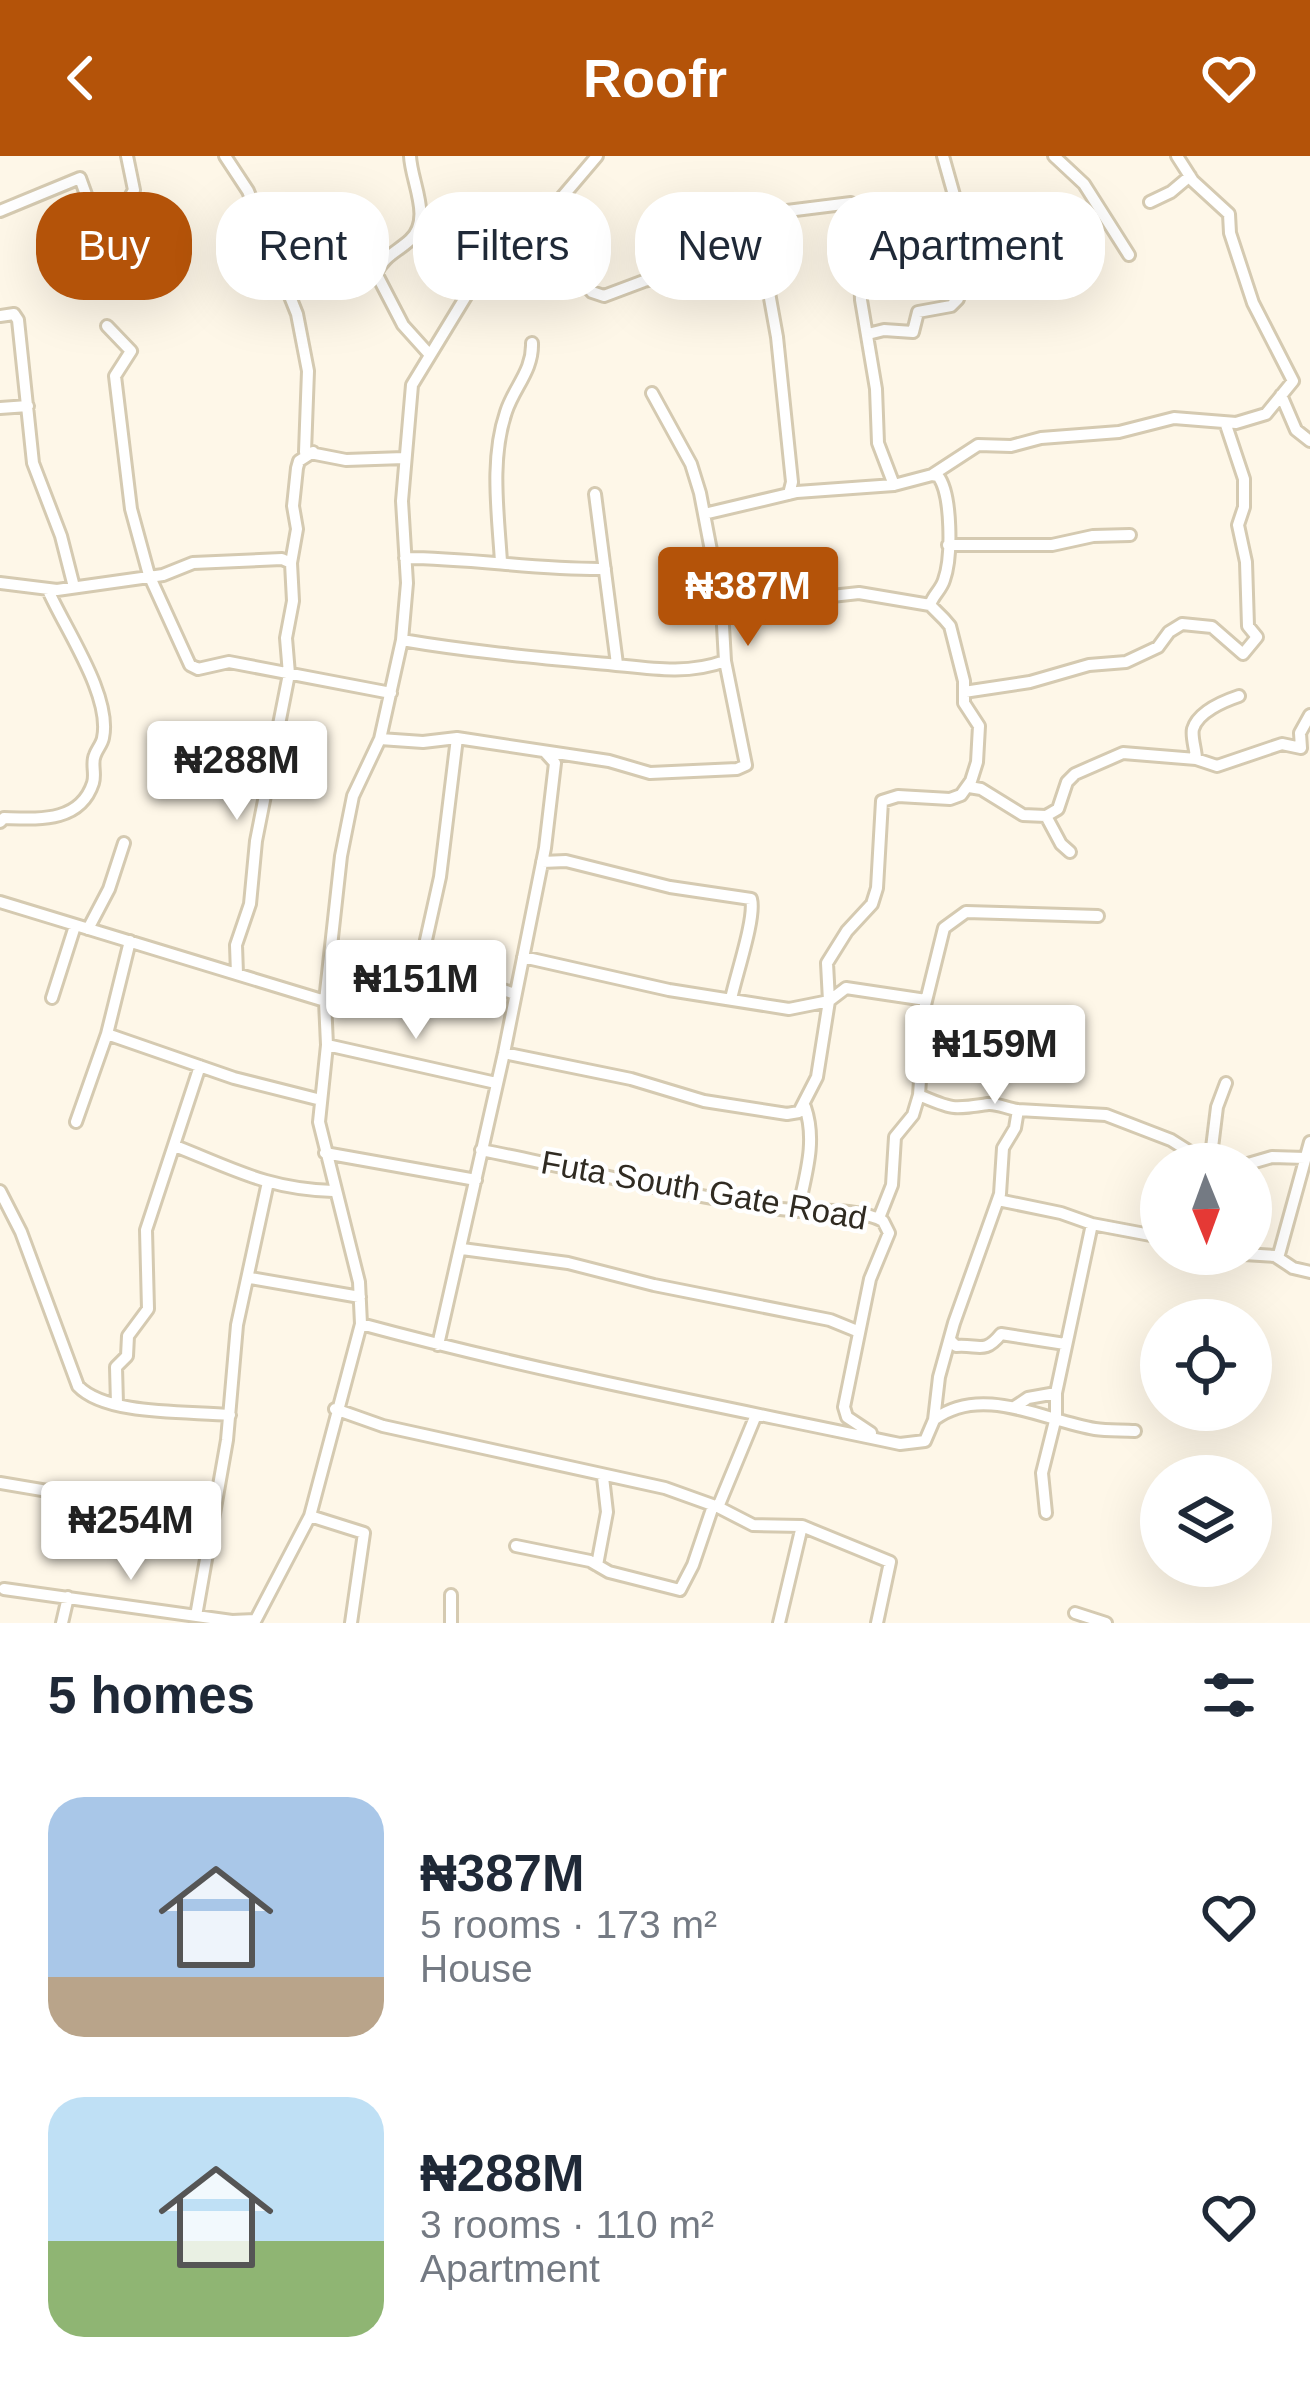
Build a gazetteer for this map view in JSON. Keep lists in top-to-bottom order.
{
  "streets": {
    "street": ["Futa South Gate Road"]
  },
  "north": "bottom",
  "page": {
    "header": "Roofr",
    "chip": [
      "Buy",
      "Rent",
      "Filters",
      "New",
      "Apartment"
    ],
    "price": [
      "₦387M",
      "₦288M",
      "₦151M",
      "₦159M",
      "₦254M"
    ],
    "heading": "5 homes",
    "list": [
      {
        "name": "₦387M",
        "note": "5 rooms · 173 m² · House"
      },
      {
        "name": "₦288M",
        "note": "3 rooms · 110 m² · Apartment"
      }
    ]
  }
}
